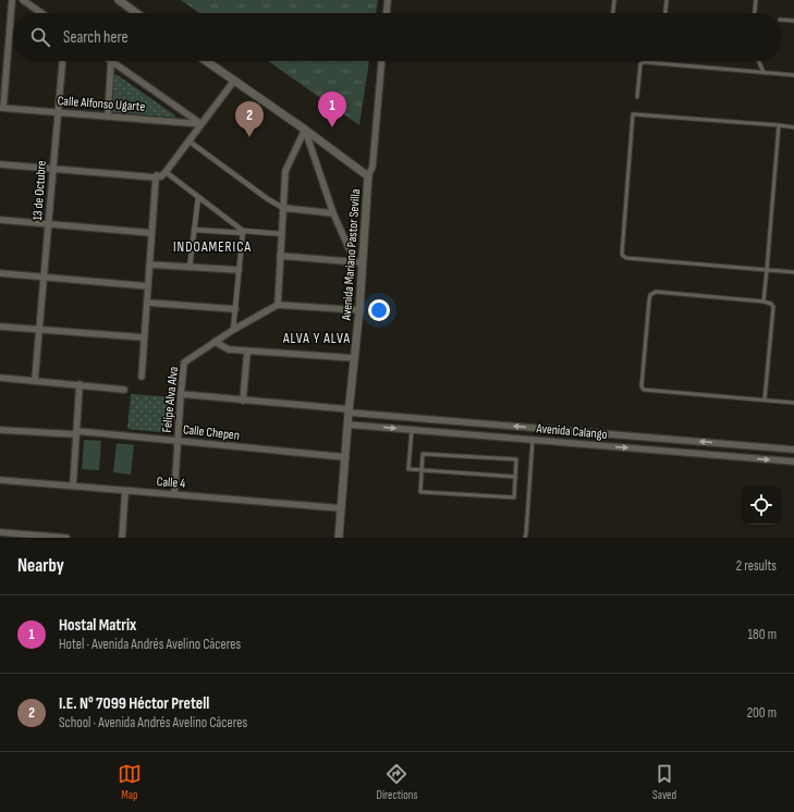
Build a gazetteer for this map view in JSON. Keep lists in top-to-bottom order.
{
  "streets": {
    "street": [
      "Calle Alfonso Ugarte",
      "13 de Octubre",
      "Avenida Mariano Pastor Sevilla",
      "Felipe Alva Alva",
      "Avenida Calango",
      "Calle Chepen",
      "Calle 4"
    ]
  },
  "crossings": [
    ["Calle Alfonso Ugarte", "13 de Octubre"],
    ["Avenida Mariano Pastor Sevilla", "Avenida Calango"],
    ["Avenida Mariano Pastor Sevilla", "Calle Chepen"],
    ["Avenida Mariano Pastor Sevilla", "Calle 4"],
    ["Felipe Alva Alva", "Avenida Calango"],
    ["Felipe Alva Alva", "Calle Chepen"],
    ["Felipe Alva Alva", "Calle 4"]
  ],
  "districts": ["INDOAMERICA", "ALVA Y ALVA"],
  "page": {
    "search": "Search here",
    "pins": ["1", "2"],
    "heading": ["Nearby", "2 results"],
    "list": [
      {
        "mark": "1",
        "name": "Hostal Matrix",
        "note": "Hotel · Avenida Andrés Avelino Cáceres",
        "value": "180 m"
      },
      {
        "mark": "2",
        "name": "I.E. N° 7099 Héctor Pretell",
        "note": "School · Avenida Andrés Avelino Cáceres",
        "value": "200 m"
      }
    ],
    "nav": ["Map", "Directions", "Saved"]
  }
}
